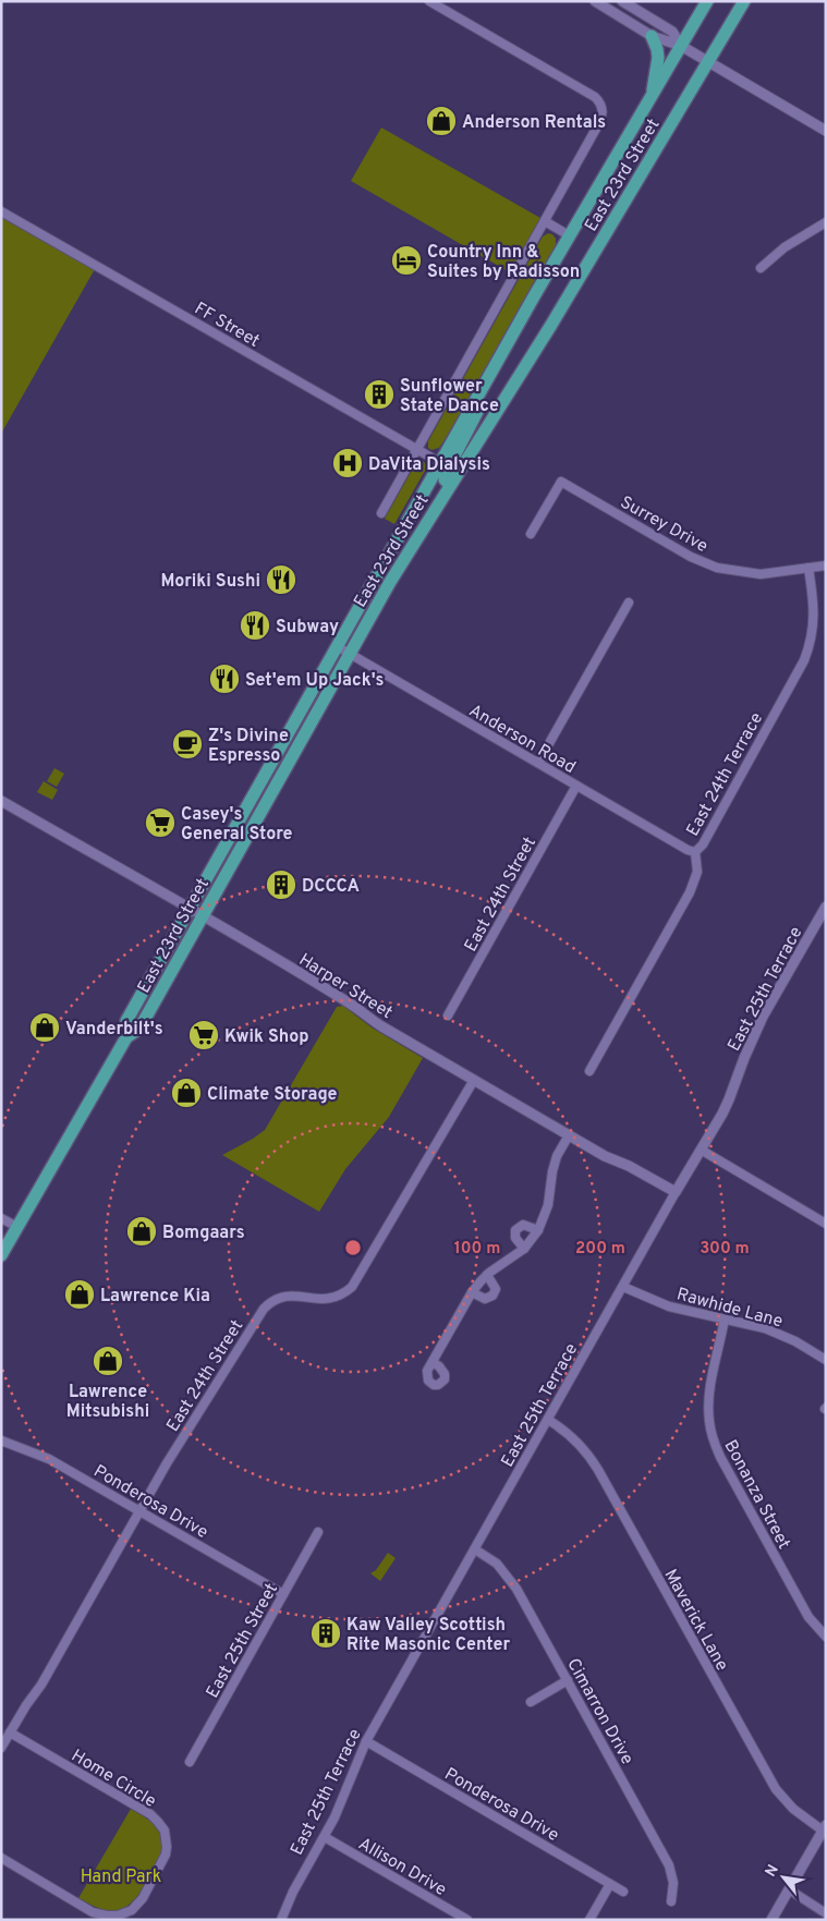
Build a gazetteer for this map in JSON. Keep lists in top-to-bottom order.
{
  "streets": {
    "main road": ["East 23rd Street"],
    "street": [
      "FF Street",
      "Surrey Drive",
      "Anderson Road",
      "East 24th Terrace",
      "East 24th Street",
      "Harper Street",
      "East 25th Terrace",
      "Rawhide Lane",
      "Bonanza Street",
      "Ponderosa Drive",
      "Maverick Lane",
      "East 25th Street",
      "Cimarron Drive",
      "Home Circle",
      "Allison Drive"
    ]
  },
  "crossings": [
    ["East 23rd Street", "FF Street"],
    ["East 23rd Street", "Anderson Road"],
    ["East 23rd Street", "Harper Street"],
    ["Surrey Drive", "East 24th Terrace"],
    ["Anderson Road", "East 24th Terrace"],
    ["Anderson Road", "East 24th Street"],
    ["East 24th Street", "Harper Street"],
    ["East 24th Street", "Ponderosa Drive"],
    ["East 24th Street", "Home Circle"],
    ["Harper Street", "East 25th Terrace"],
    ["East 25th Terrace", "Rawhide Lane"],
    ["East 25th Terrace", "Ponderosa Drive"],
    ["East 25th Terrace", "Maverick Lane"],
    ["East 25th Terrace", "Cimarron Drive"],
    ["East 25th Terrace", "Allison Drive"],
    ["Rawhide Lane", "Bonanza Street"],
    ["Ponderosa Drive", "East 25th Street"]
  ],
  "parks": ["Hand Park"],
  "places": {
    "shop": [
      "Anderson Rentals",
      "Vanderbilt's",
      "Climate Storage",
      "Bomgaars",
      "Lawrence Kia",
      "Lawrence Mitsubishi"
    ],
    "hotel": ["Country Inn & Suites by Radisson"],
    "building": ["Sunflower State Dance", "DCCCA", "Kaw Valley Scottish Rite Masonic Center"],
    "hospital": ["DaVita Dialysis"],
    "restaurant": ["Moriki Sushi", "Subway", "Set'em Up Jack's"],
    "cafe": ["Z's Divine Espresso"],
    "supermarket": ["Casey's General Store", "Kwik Shop"]
  },
  "north": "top left",
  "rings": ["100 m", "200 m", "300 m"]
}
